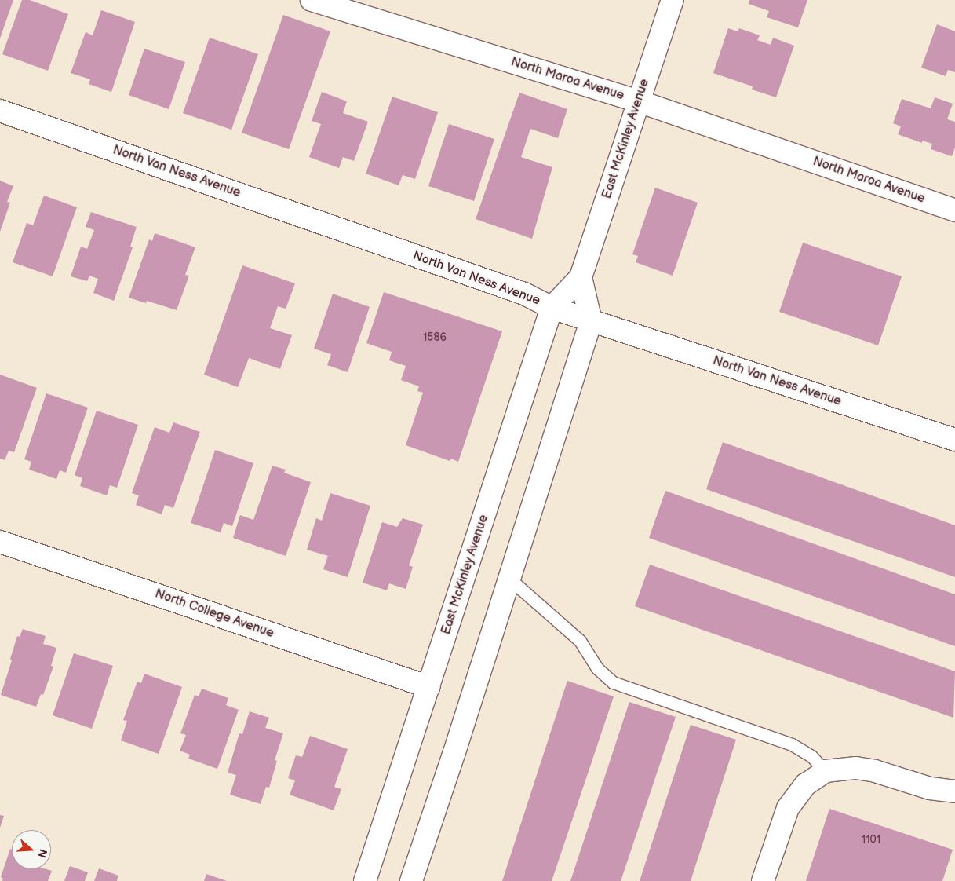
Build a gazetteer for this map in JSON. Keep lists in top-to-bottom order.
{
  "streets": {
    "main road": [
      "North Maroa Avenue",
      "East McKinley Avenue",
      "North Van Ness Avenue",
      "North College Avenue"
    ]
  },
  "crossings": [
    ["North Maroa Avenue", "East McKinley Avenue"],
    ["East McKinley Avenue", "North Van Ness Avenue"],
    ["East McKinley Avenue", "North College Avenue"]
  ],
  "house_numbers": ["1586", "1101"],
  "north": "right"
}
